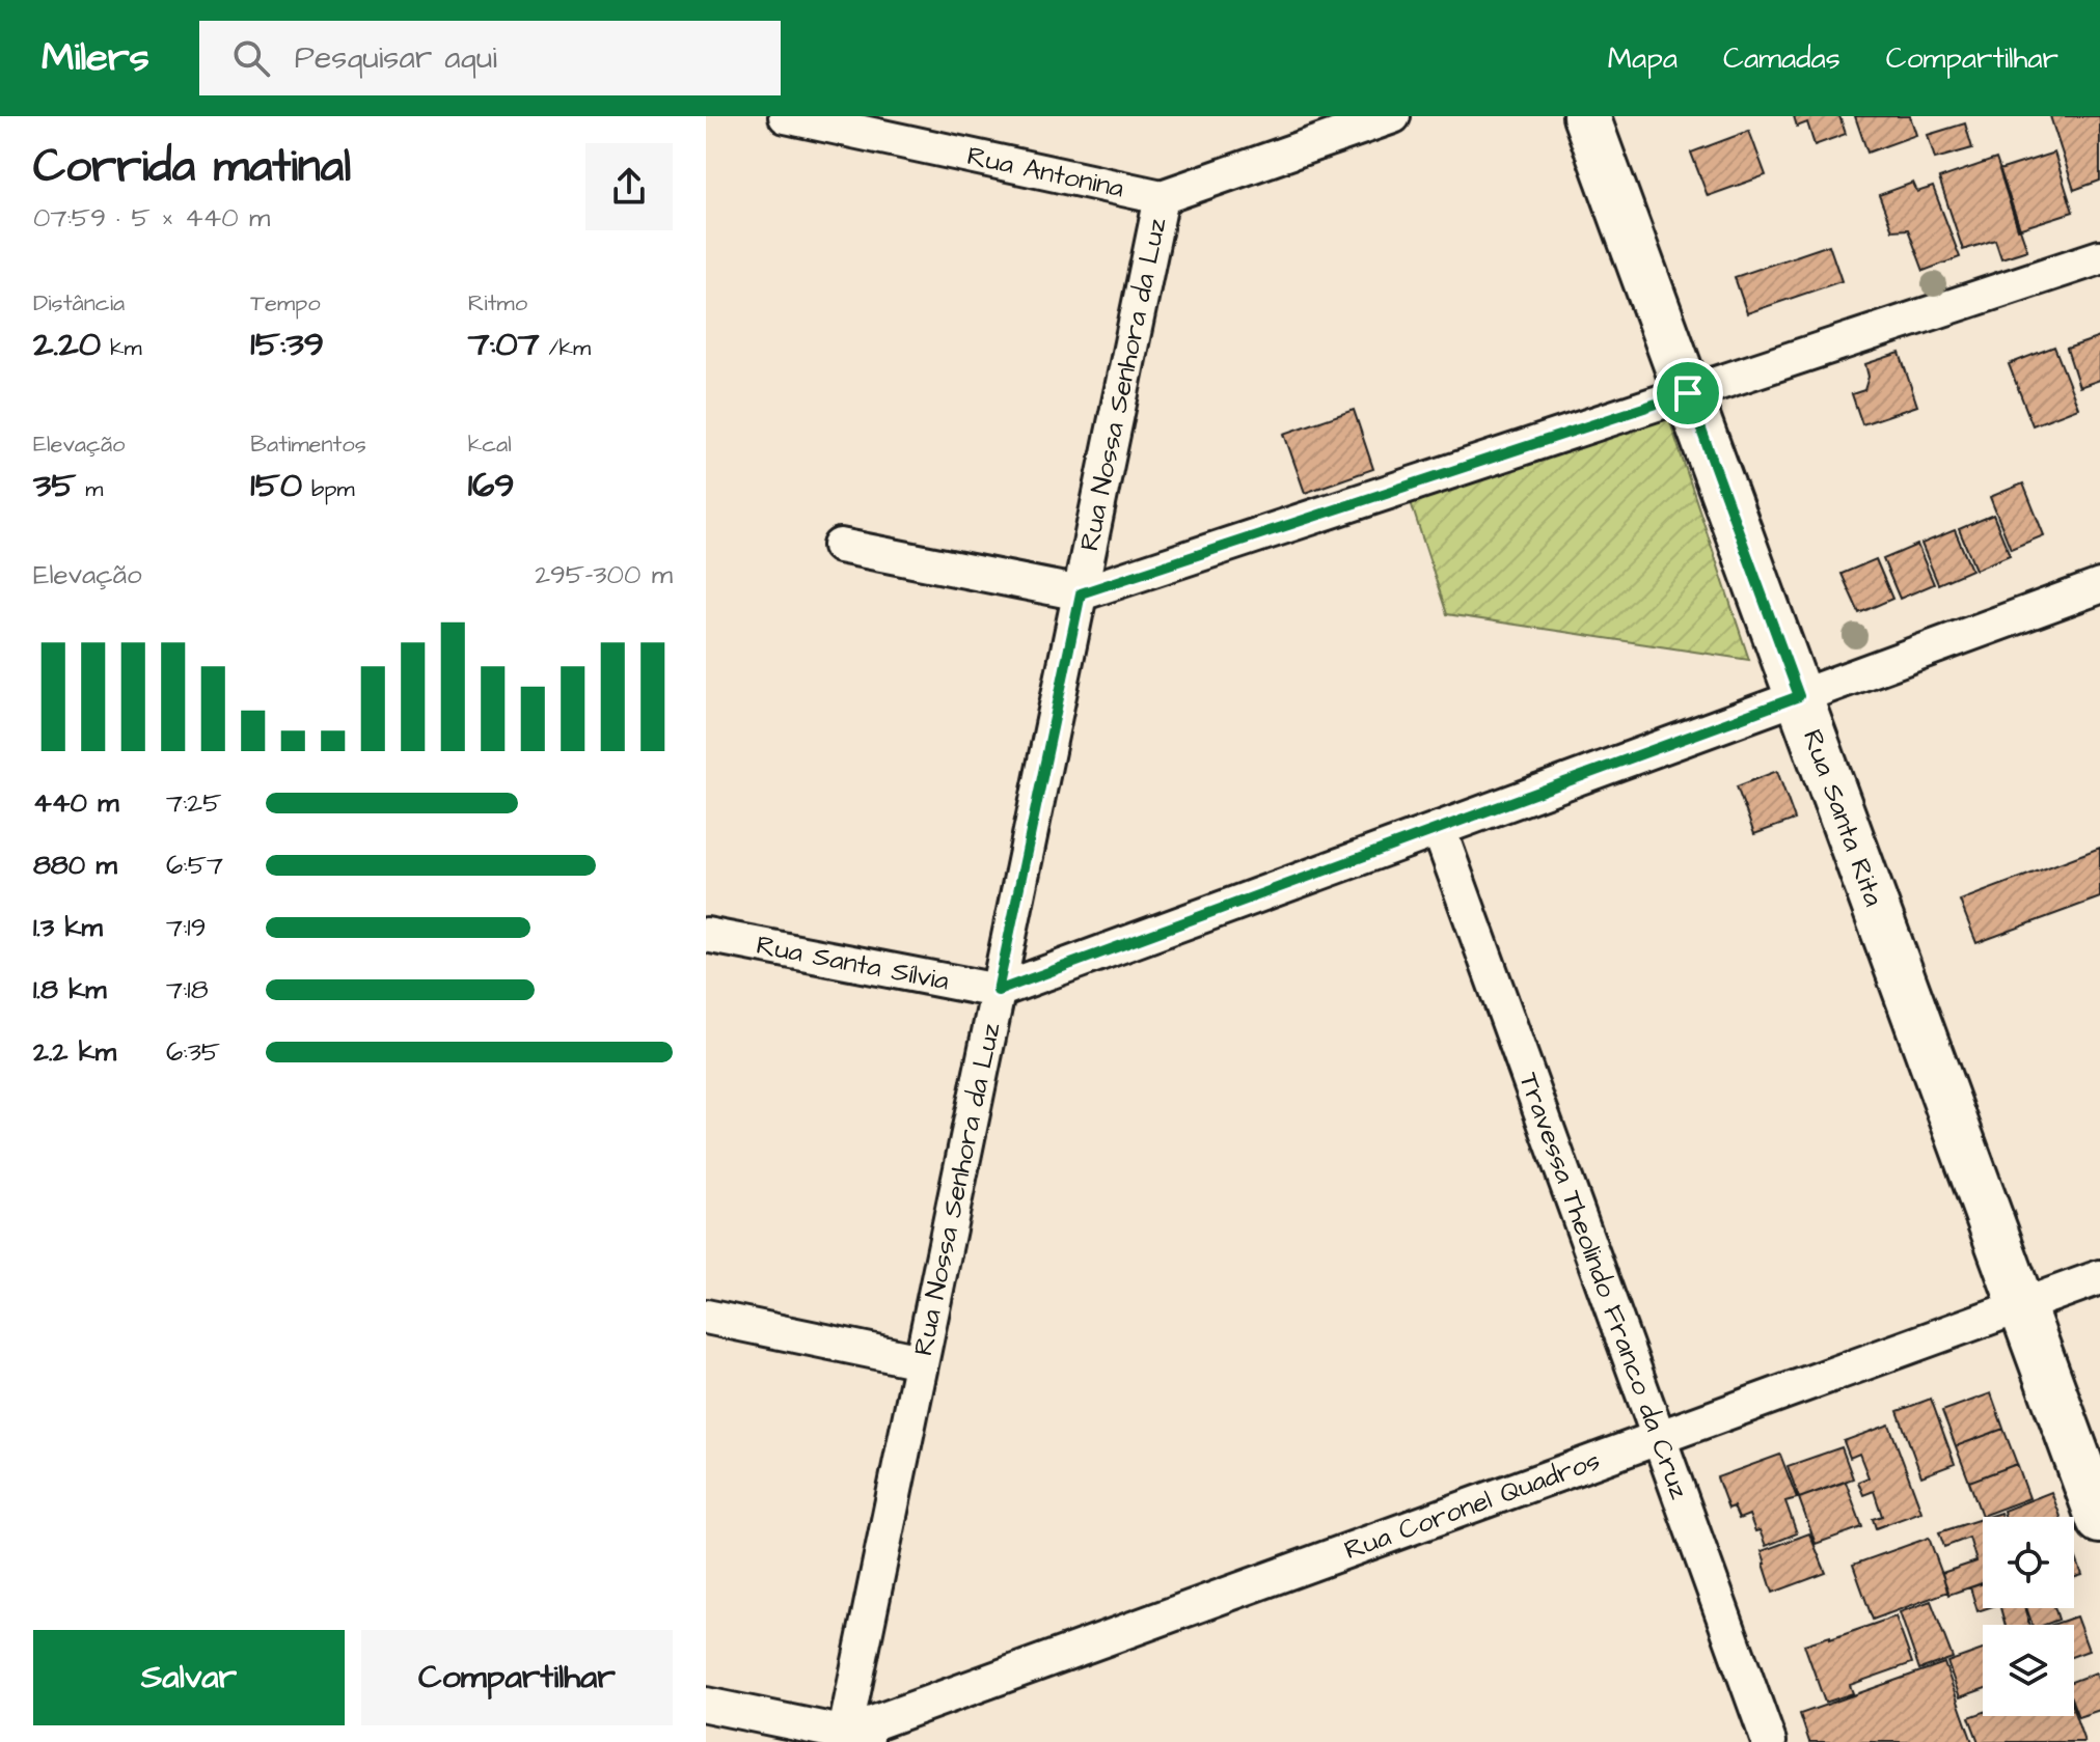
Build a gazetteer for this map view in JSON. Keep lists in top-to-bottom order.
{
  "streets": {
    "street": [
      "Rua Antonina",
      "Rua Nossa Senhora da Luz",
      "Rua Santa Rita",
      "Rua Santa Sílvia",
      "Travessa Theolindo Franco da Cruz",
      "Rua Coronel Quadros"
    ]
  },
  "crossings": [
    ["Rua Antonina", "Rua Nossa Senhora da Luz"],
    ["Rua Nossa Senhora da Luz", "Rua Santa Sílvia"],
    ["Rua Nossa Senhora da Luz", "Rua Coronel Quadros"],
    ["Rua Santa Rita", "Rua Coronel Quadros"],
    ["Travessa Theolindo Franco da Cruz", "Rua Coronel Quadros"]
  ],
  "page": {
    "header": "Milers",
    "search": "Pesquisar aqui",
    "nav": ["Mapa", "Camadas", "Compartilhar"],
    "heading": ["Corrida matinal", "07:59 · 5 × 440 m"],
    "stats": [
      ["Distância", "2.20 km"],
      ["Tempo", "15:39"],
      ["Ritmo", "7:07 /km"],
      ["Elevação", "35 m"],
      ["Batimentos", "150 bpm"],
      ["kcal", "169"]
    ],
    "chart": ["Elevação", "295–300 m"],
    "list": [
      {
        "name": "440 m",
        "note": "7:25"
      },
      {
        "name": "880 m",
        "note": "6:57"
      },
      {
        "name": "1.3 km",
        "note": "7:19"
      },
      {
        "name": "1.8 km",
        "note": "7:18"
      },
      {
        "name": "2.2 km",
        "note": "6:35"
      }
    ],
    "buttons": ["Salvar", "Compartilhar"]
  }
}
